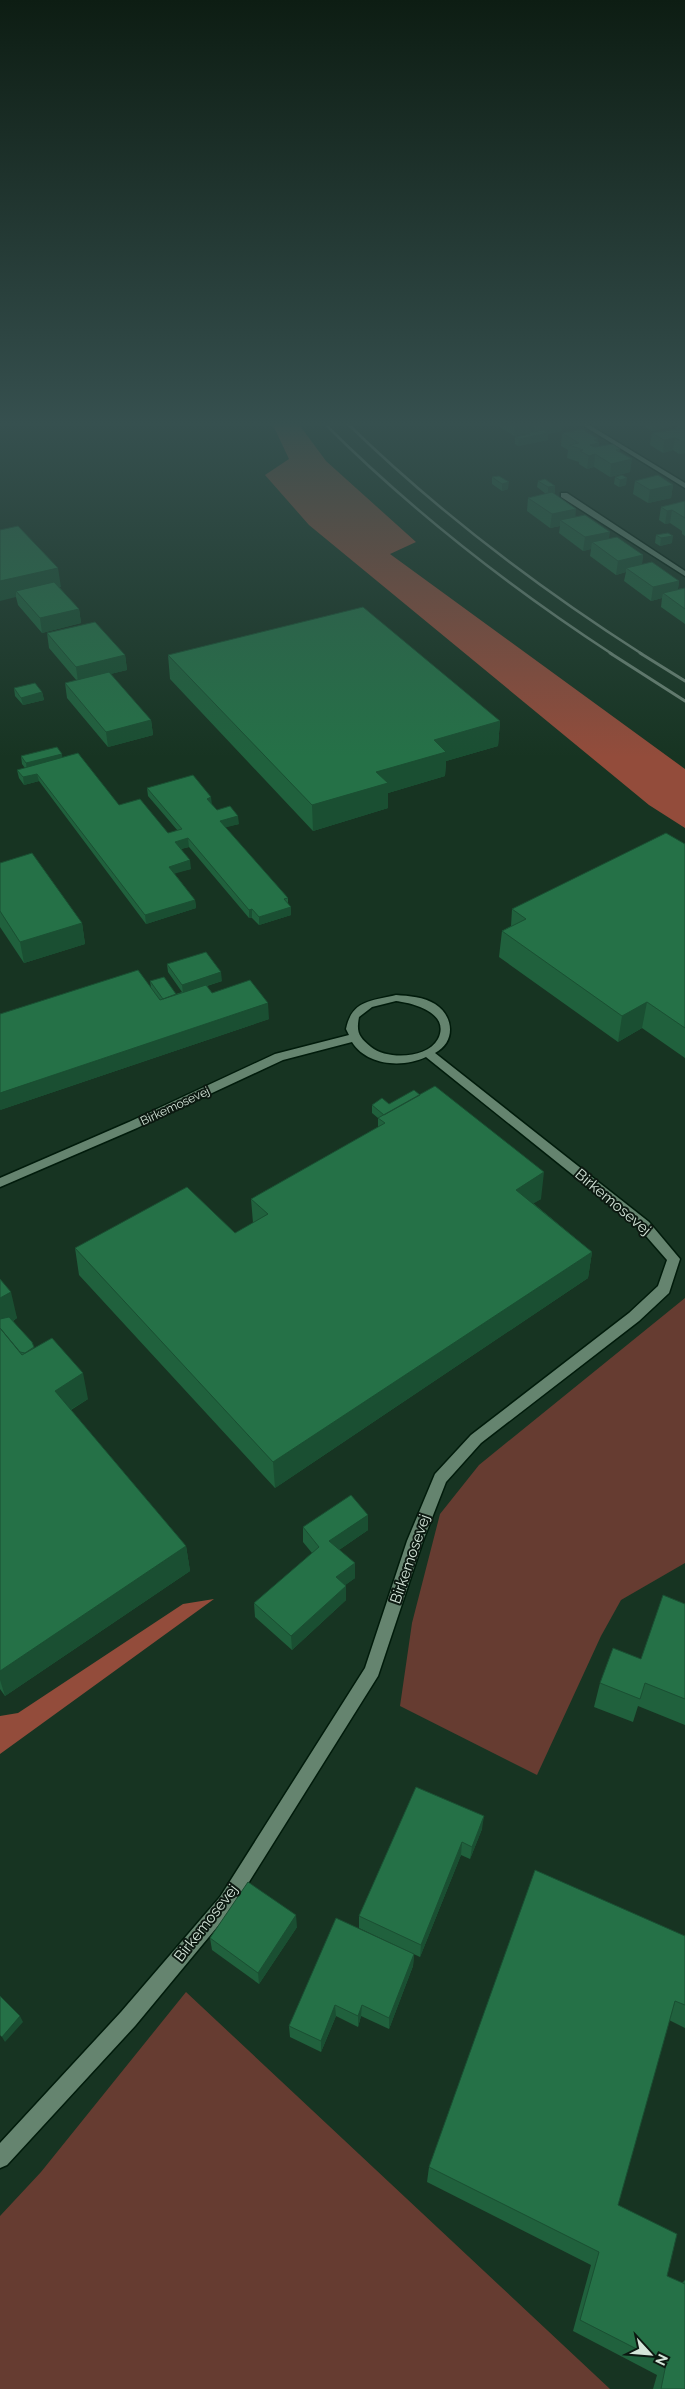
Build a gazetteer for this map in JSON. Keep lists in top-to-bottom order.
{
  "streets": {
    "street": ["Birkemosevej"]
  },
  "north": "bottom right"
}
